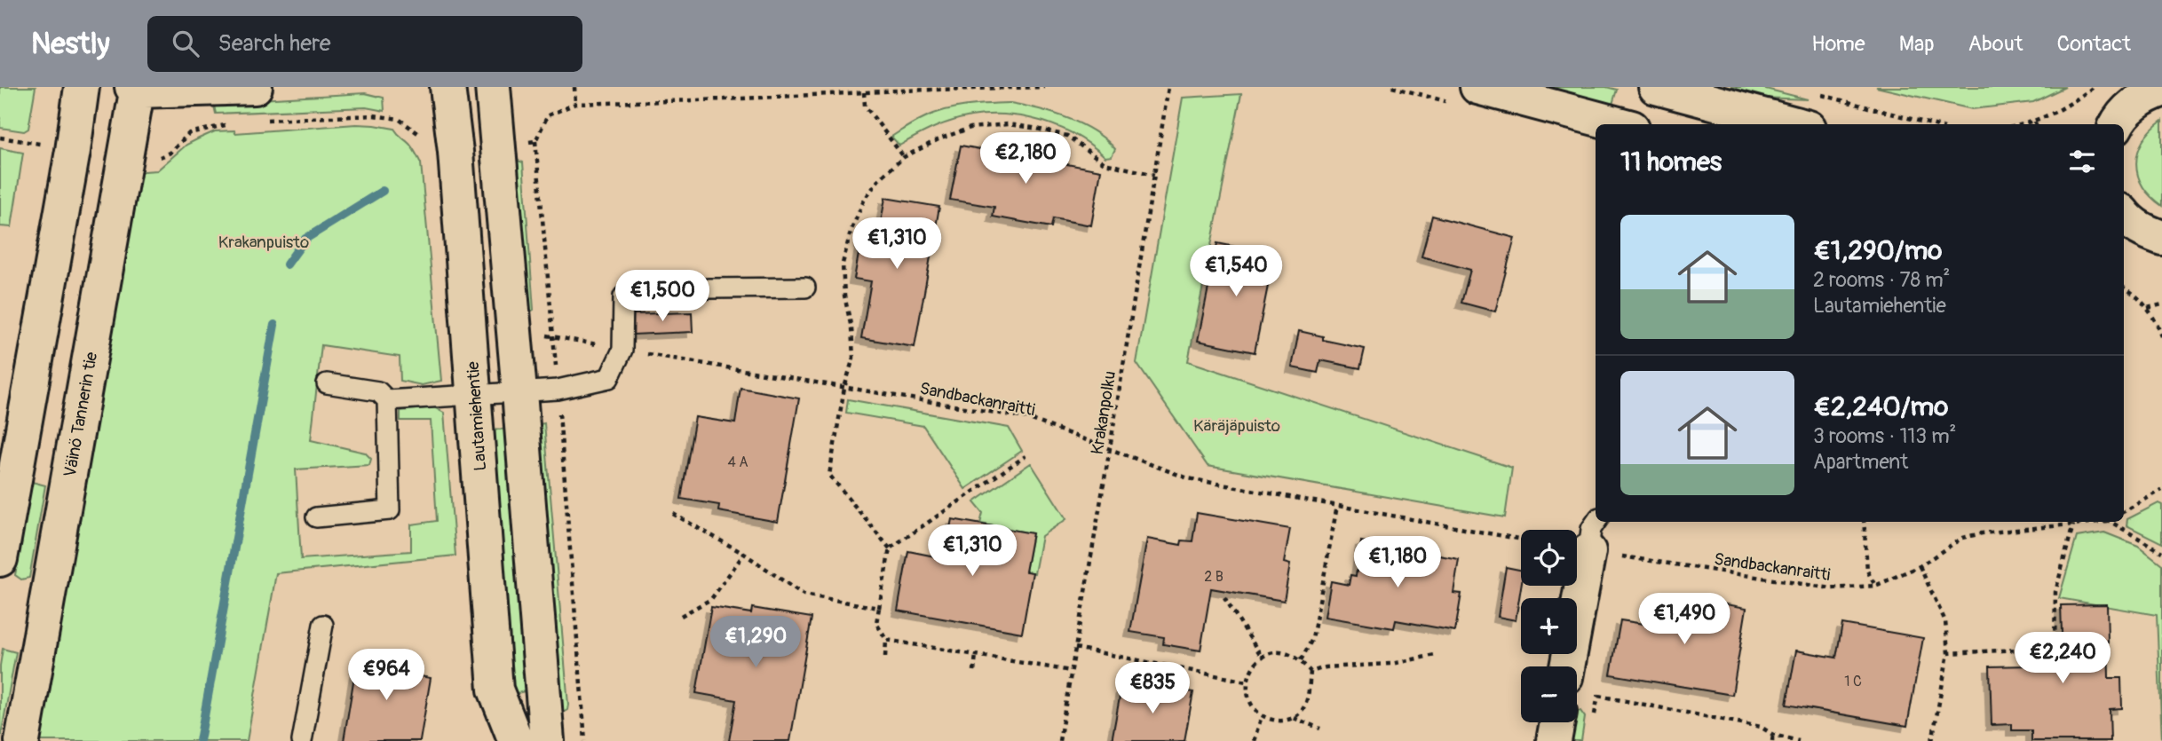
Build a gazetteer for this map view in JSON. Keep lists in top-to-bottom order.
{
  "streets": {
    "street": ["Väinö Tannerin tie", "Lautamiehentie"],
    "path": ["Sandbackanraitti", "Krakanpolku"]
  },
  "crossings": [
    ["Sandbackanraitti", "Krakanpolku"]
  ],
  "parks": ["Krakanpuisto", "Käräjäpuisto"],
  "house_numbers": ["4 A", "2 B", "1 C"],
  "page": {
    "header": "Nestly",
    "search": "Search here",
    "nav": [
      "Home",
      "Map",
      "About",
      "Contact"
    ],
    "heading": "11 homes",
    "price": [
      "€2,180",
      "€1,310",
      "€1,540",
      "€1,500",
      "€1,310",
      "€1,180",
      "€1,490",
      "€1,290",
      "€2,240",
      "€964",
      "€835"
    ],
    "list": [
      {
        "name": "€1,290/mo",
        "note": "2 rooms · 78 m² · Lautamiehentie"
      },
      {
        "name": "€2,240/mo",
        "note": "3 rooms · 113 m² · Apartment"
      }
    ],
    "map_buttons": ["+", "−"]
  }
}
